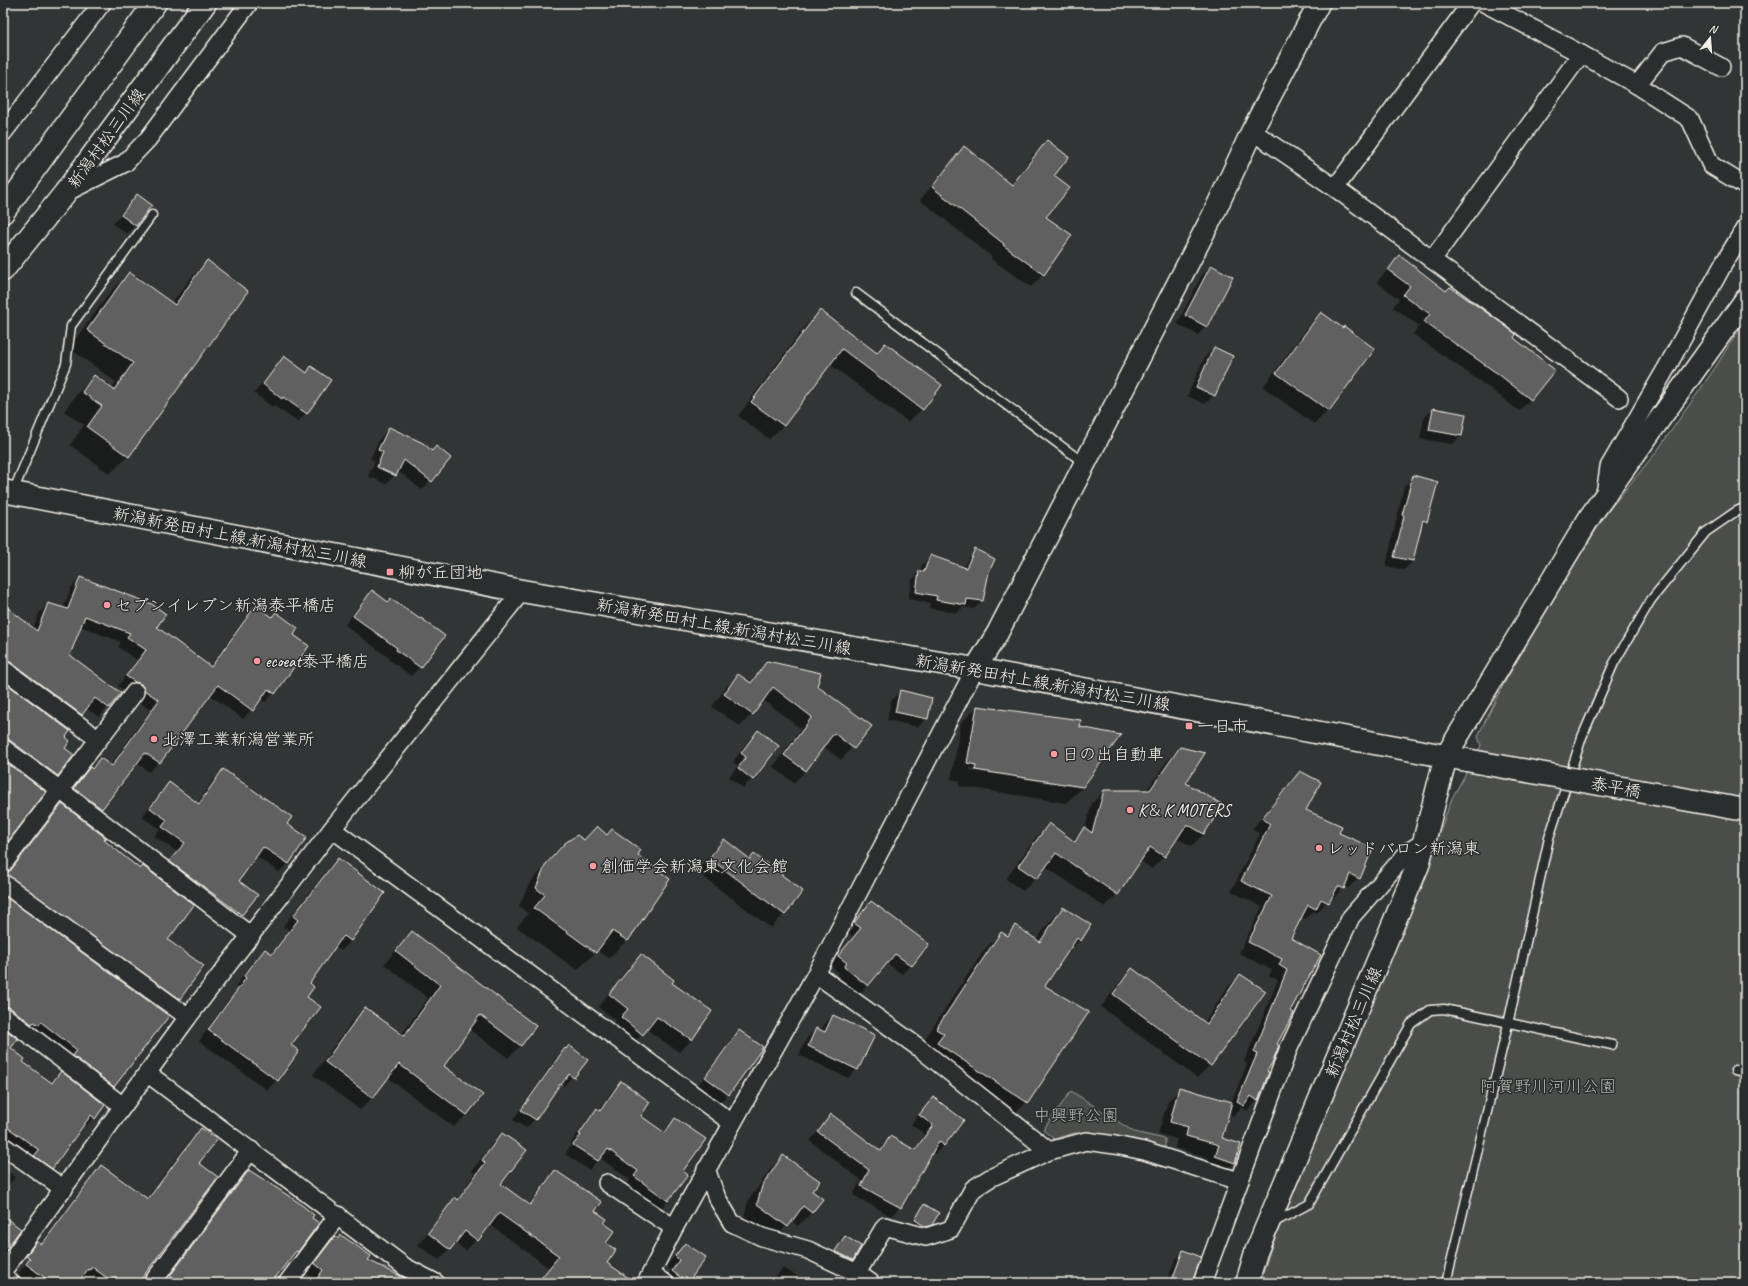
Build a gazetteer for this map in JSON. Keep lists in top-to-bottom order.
{
  "streets": {
    "main road": ["新潟村松三川線", "新潟新発田村上線;新潟村松三川線", "泰平橋"]
  },
  "crossings": [
    ["新潟村松三川線", "新潟新発田村上線;新潟村松三川線"],
    ["新潟新発田村上線;新潟村松三川線", "泰平橋"]
  ],
  "parks": ["阿賀野川河川公園", "中興野公園"],
  "places": {
    "transit": ["柳が丘団地", "一日市"],
    "other": [
      "セブンイレブン新潟泰平橋店",
      "ecoeat泰平橋店",
      "北澤工業新潟営業所",
      "日の出自動車",
      "K＆K MOTERS",
      "レッドバロン新潟東",
      "創価学会新潟東文化会館"
    ]
  },
  "north": "top"
}
